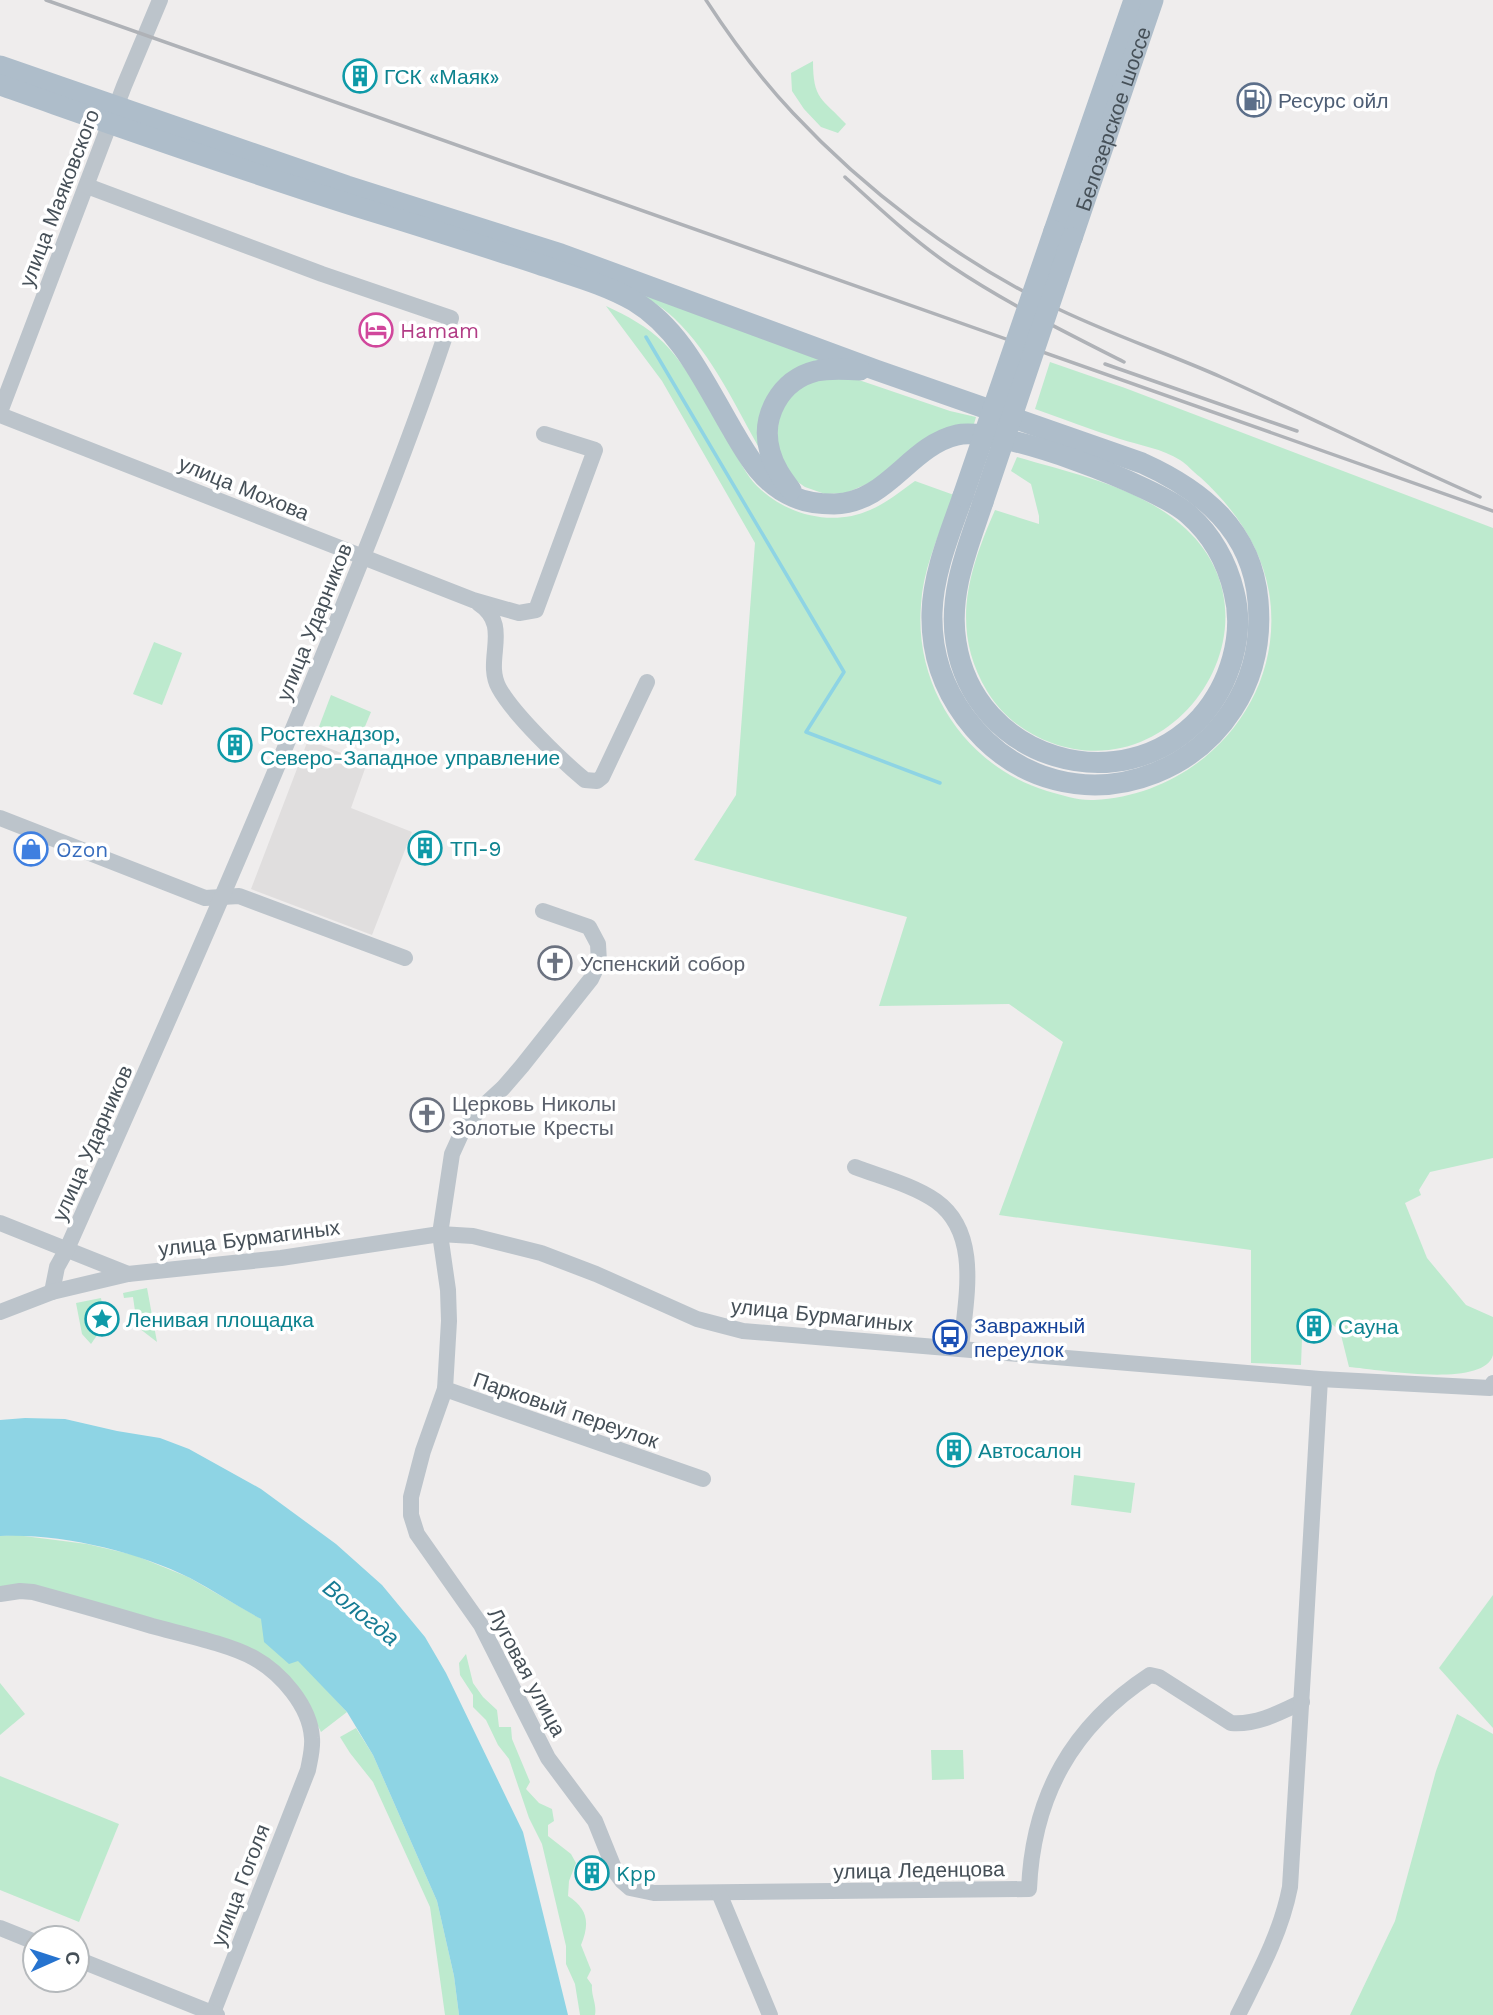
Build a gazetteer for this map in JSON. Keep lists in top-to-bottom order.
{
  "streets": {
    "main road": ["Белозерское шоссе"],
    "street": [
      "улица Маяковского",
      "улица Мохова",
      "улица Ударников",
      "улица Бурмагиных",
      "Парковый переулок",
      "Луговая улица",
      "улица Леденцова",
      "улица Гоголя"
    ]
  },
  "crossings": [
    ["улица Маяковского", "улица Мохова"],
    ["улица Маяковского", "улица Ударников"],
    ["улица Мохова", "улица Ударников"],
    ["улица Ударников", "улица Бурмагиных"],
    ["улица Бурмагиных", "Парковый переулок"],
    ["Парковый переулок", "Луговая улица"],
    ["Луговая улица", "улица Леденцова"]
  ],
  "water": ["Вологда"],
  "places": {
    "building": [
      "ГСК «Маяк»",
      "Ростехнадзор, Северо-Западное управление",
      "ТП-9",
      "Сауна",
      "Автосалон",
      "Kpp"
    ],
    "fuel station": ["Ресурс ойл"],
    "hotel": ["Hamam"],
    "shop": ["Ozon"],
    "church": ["Успенский собор", "Церковь Николы Золотые Кресты"],
    "place": ["Ленивая площадка"],
    "bus stop": ["Завражный переулок"]
  },
  "north": "right"
}
